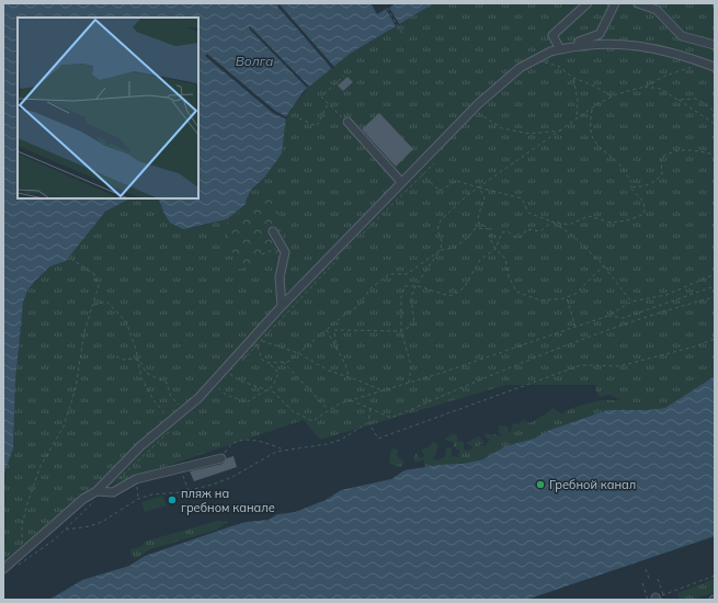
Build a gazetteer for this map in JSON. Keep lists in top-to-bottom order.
{
  "water": ["Волга"],
  "places": ["Гребной канал", "пляж на гребном канале"]
}
